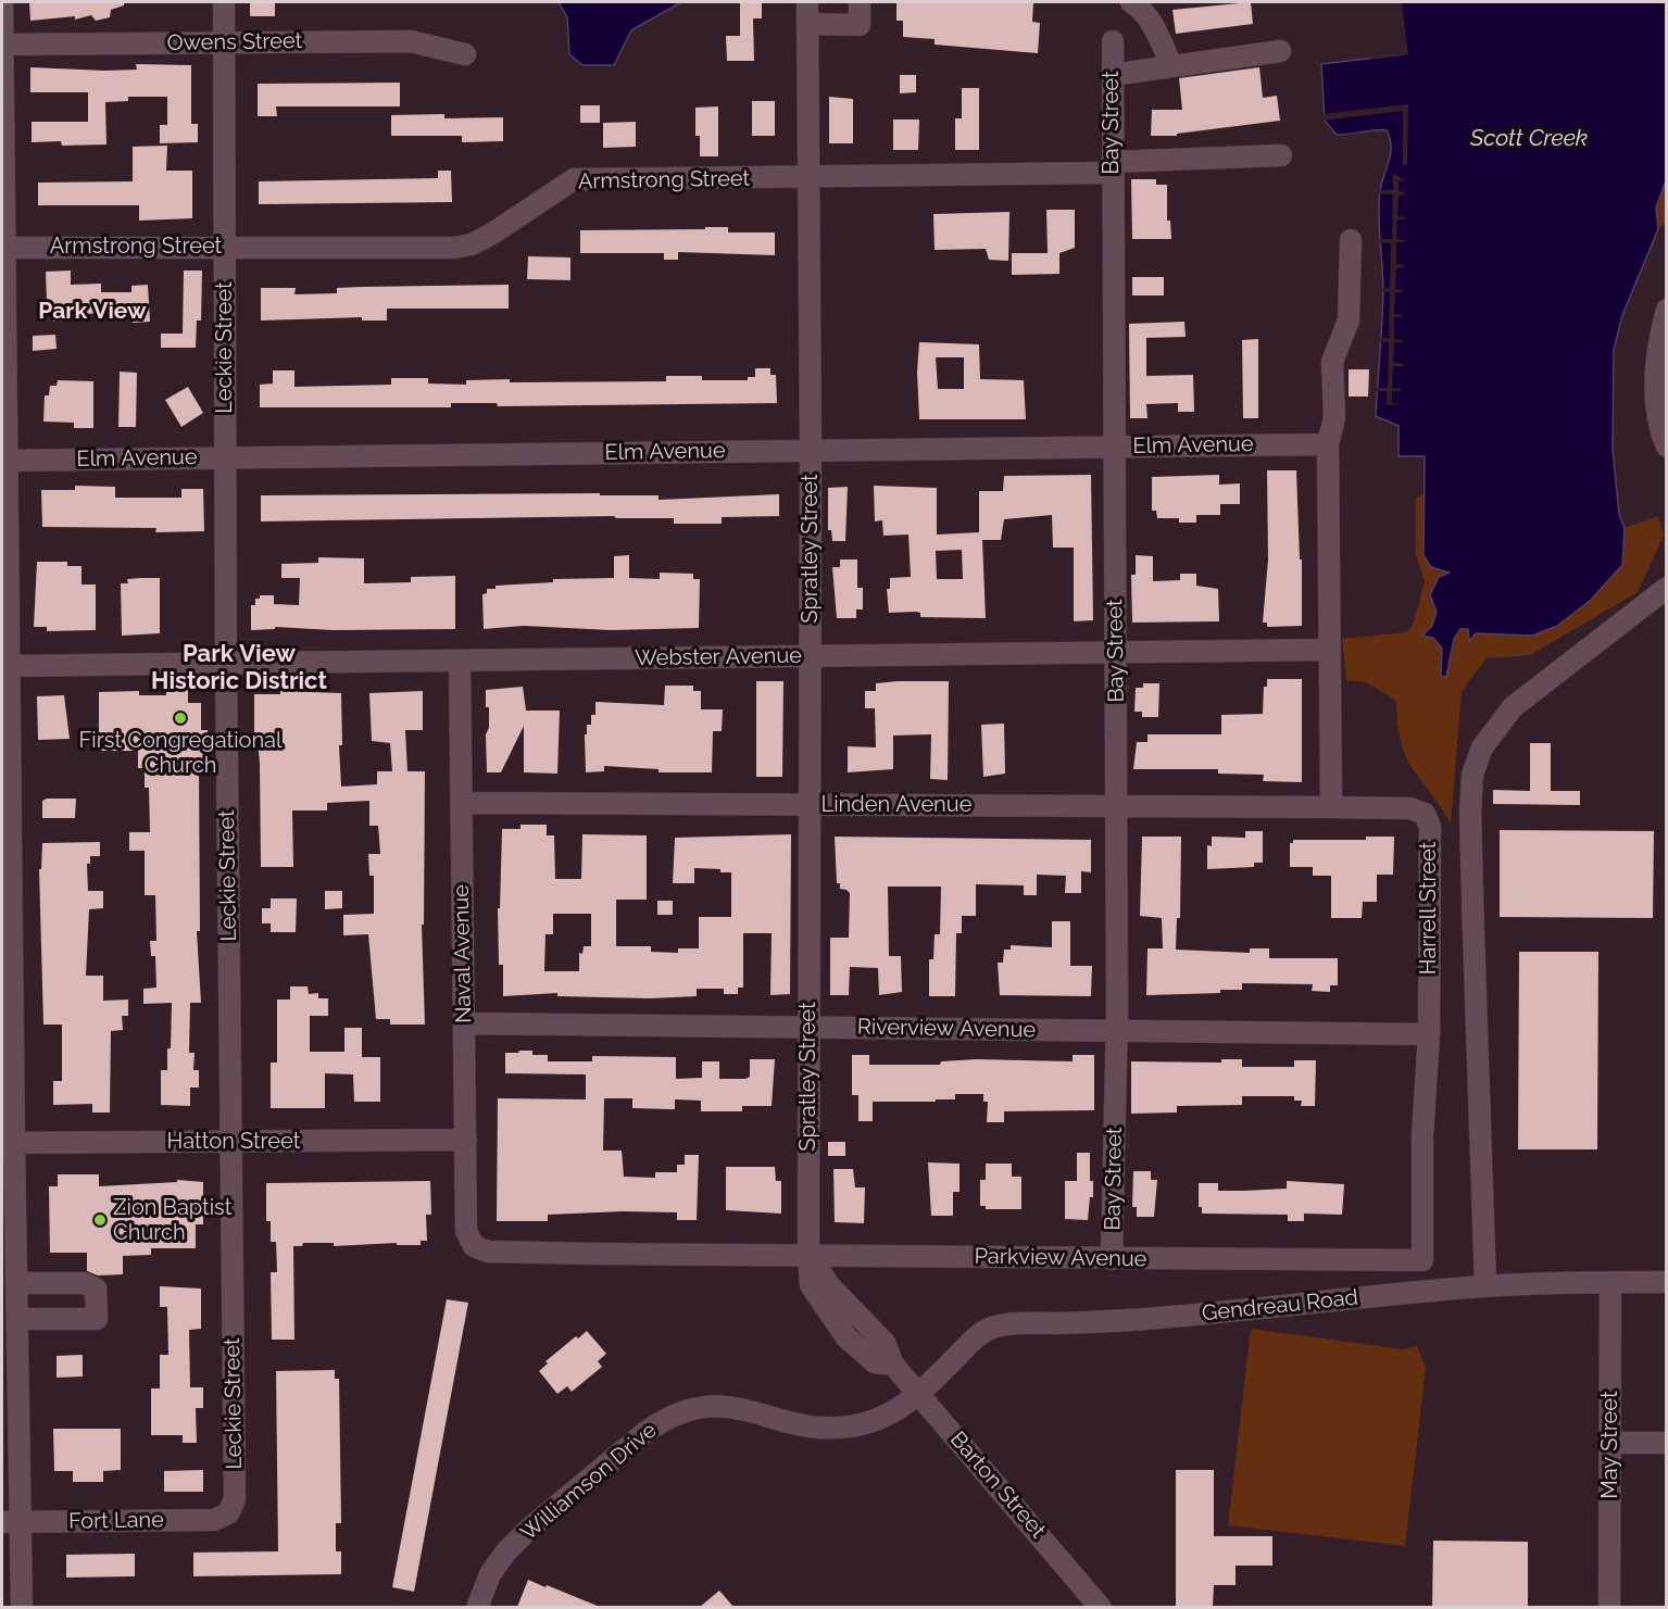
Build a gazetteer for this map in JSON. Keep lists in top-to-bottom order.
{
  "streets": {
    "street": [
      "Owens Street",
      "Bay Street",
      "Armstrong Street",
      "Leckie Street",
      "Elm Avenue",
      "Spratley Street",
      "Webster Avenue",
      "Linden Avenue",
      "Harrell Street",
      "Naval Avenue",
      "Riverview Avenue",
      "Hatton Street",
      "Parkview Avenue",
      "Gendreau Road",
      "May Street",
      "Williamson Drive",
      "Barton Street",
      "Fort Lane"
    ]
  },
  "crossings": [
    ["Owens Street", "Leckie Street"],
    ["Bay Street", "Armstrong Street"],
    ["Bay Street", "Elm Avenue"],
    ["Bay Street", "Webster Avenue"],
    ["Bay Street", "Linden Avenue"],
    ["Bay Street", "Riverview Avenue"],
    ["Bay Street", "Parkview Avenue"],
    ["Armstrong Street", "Leckie Street"],
    ["Armstrong Street", "Spratley Street"],
    ["Leckie Street", "Elm Avenue"],
    ["Leckie Street", "Webster Avenue"],
    ["Leckie Street", "Hatton Street"],
    ["Leckie Street", "Fort Lane"],
    ["Elm Avenue", "Spratley Street"],
    ["Spratley Street", "Webster Avenue"],
    ["Spratley Street", "Linden Avenue"],
    ["Spratley Street", "Riverview Avenue"],
    ["Spratley Street", "Parkview Avenue"],
    ["Spratley Street", "Barton Street"],
    ["Webster Avenue", "Naval Avenue"],
    ["Linden Avenue", "Harrell Street"],
    ["Linden Avenue", "Naval Avenue"],
    ["Harrell Street", "Riverview Avenue"],
    ["Harrell Street", "Parkview Avenue"],
    ["Naval Avenue", "Riverview Avenue"],
    ["Naval Avenue", "Hatton Street"],
    ["Naval Avenue", "Parkview Avenue"],
    ["Riverview Avenue", "Parkview Avenue"],
    ["Parkview Avenue", "Barton Street"],
    ["Gendreau Road", "May Street"],
    ["Gendreau Road", "Williamson Drive"],
    ["Gendreau Road", "Barton Street"],
    ["Williamson Drive", "Barton Street"]
  ],
  "districts": ["Park View", "Park View Historic District"],
  "water": ["Scott Creek"],
  "places": ["First Congregational Church", "Zion Baptist Church"]
}
